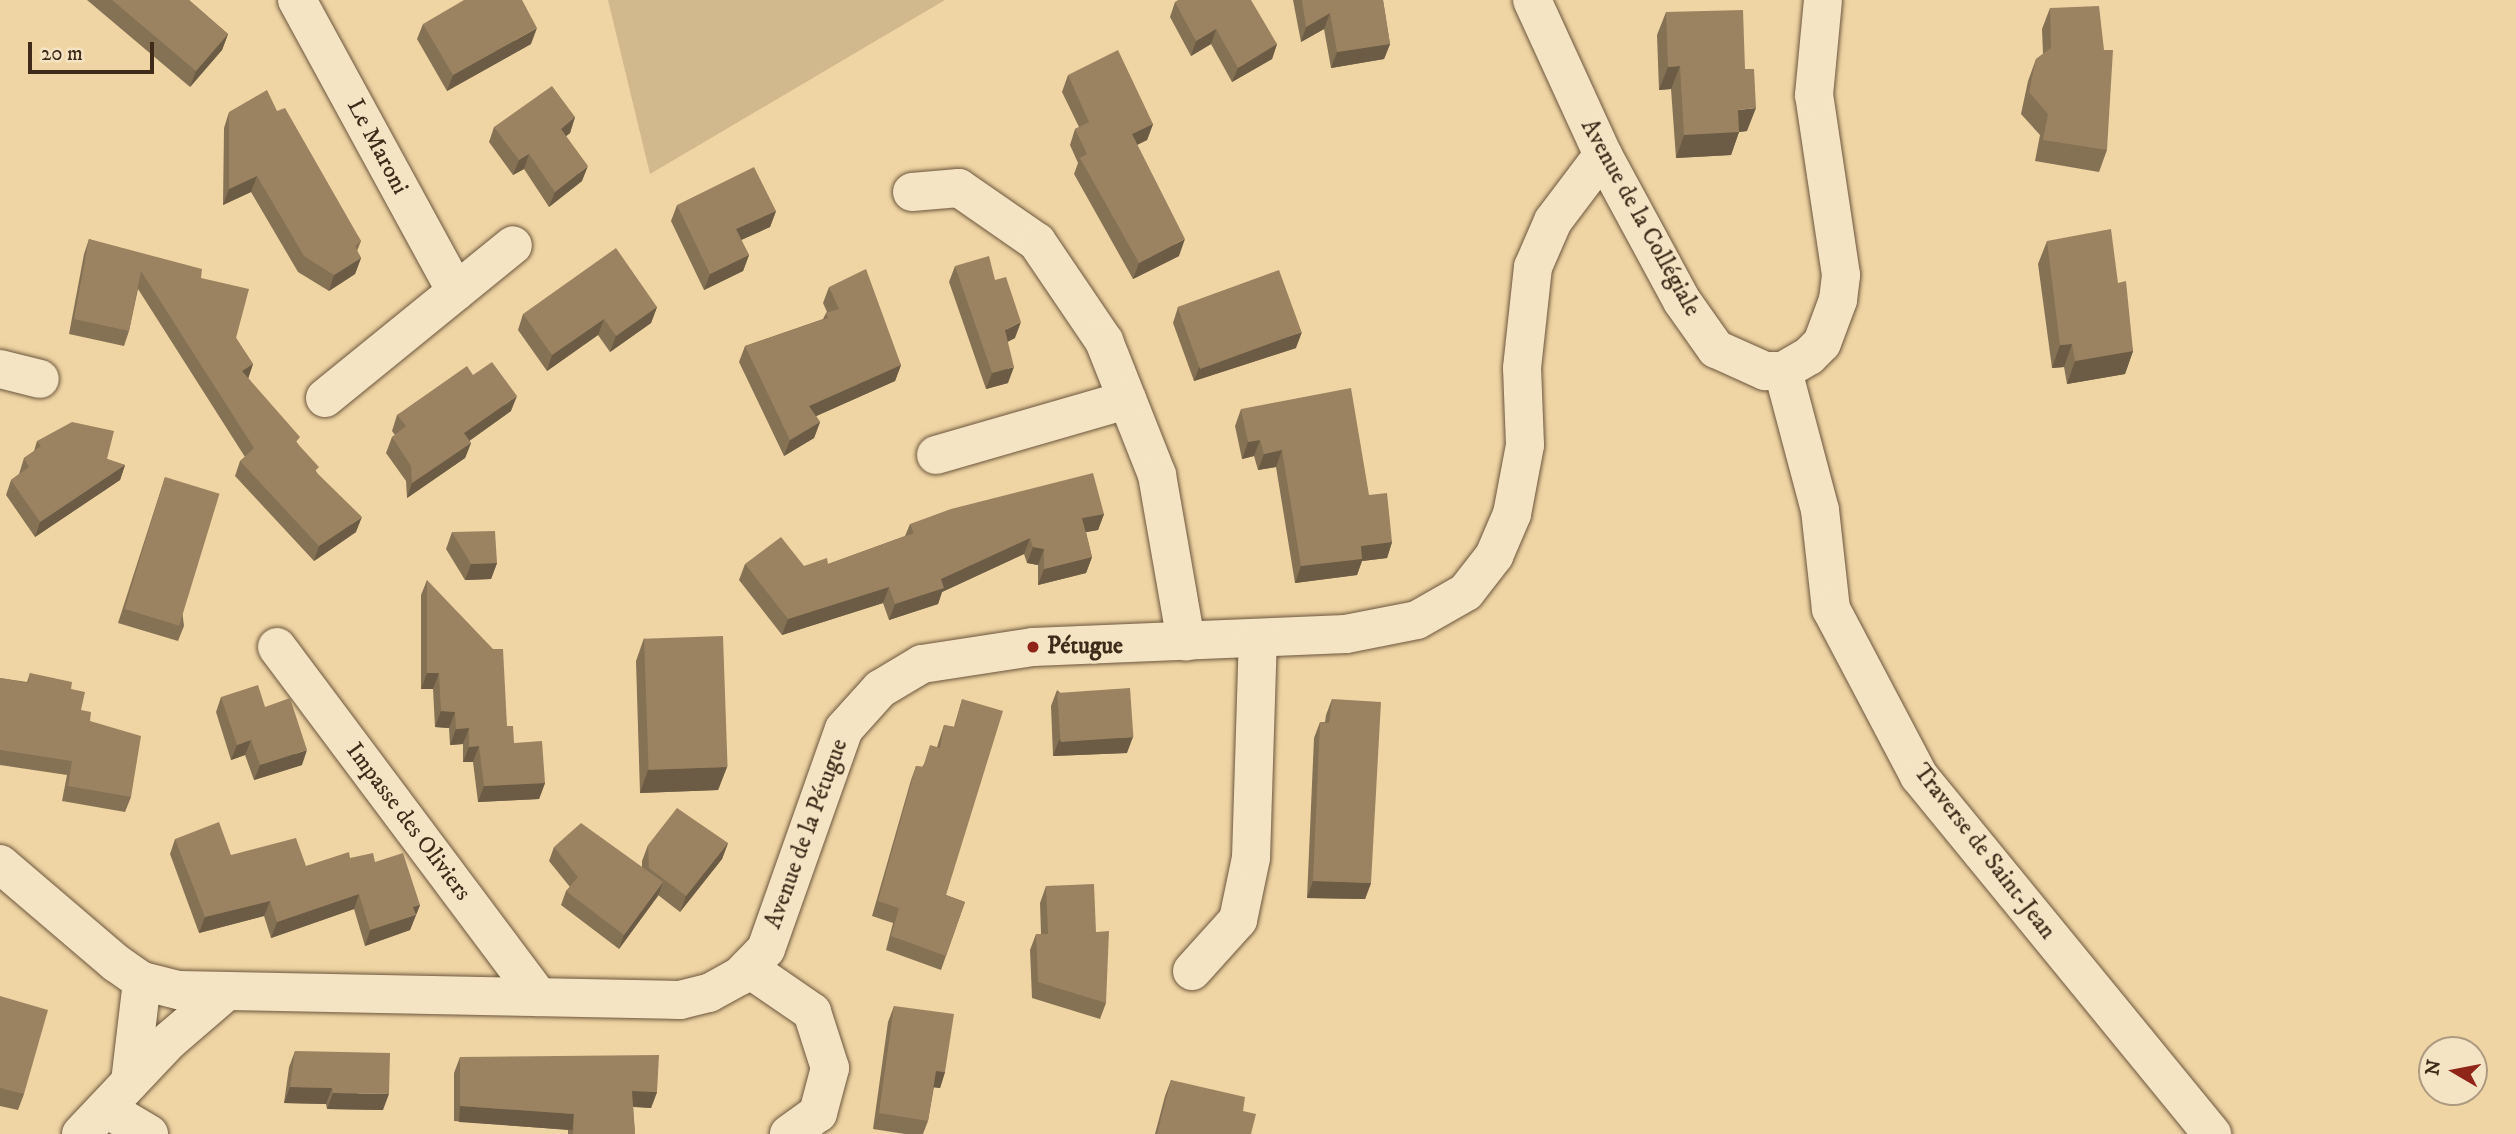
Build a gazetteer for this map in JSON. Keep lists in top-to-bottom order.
{
  "streets": {
    "street": [
      "Le Maroni",
      "Avenue de la Collégiale",
      "Impasse des Oliviers",
      "Avenue de la Pétugue",
      "Traverse de Saint-Jean"
    ]
  },
  "crossings": [
    ["Avenue de la Collégiale", "Avenue de la Pétugue"],
    ["Avenue de la Collégiale", "Traverse de Saint-Jean"],
    ["Impasse des Oliviers", "Avenue de la Pétugue"]
  ],
  "places": ["Pétugue"],
  "scale_bar": "20 m",
  "north": "left"
}
